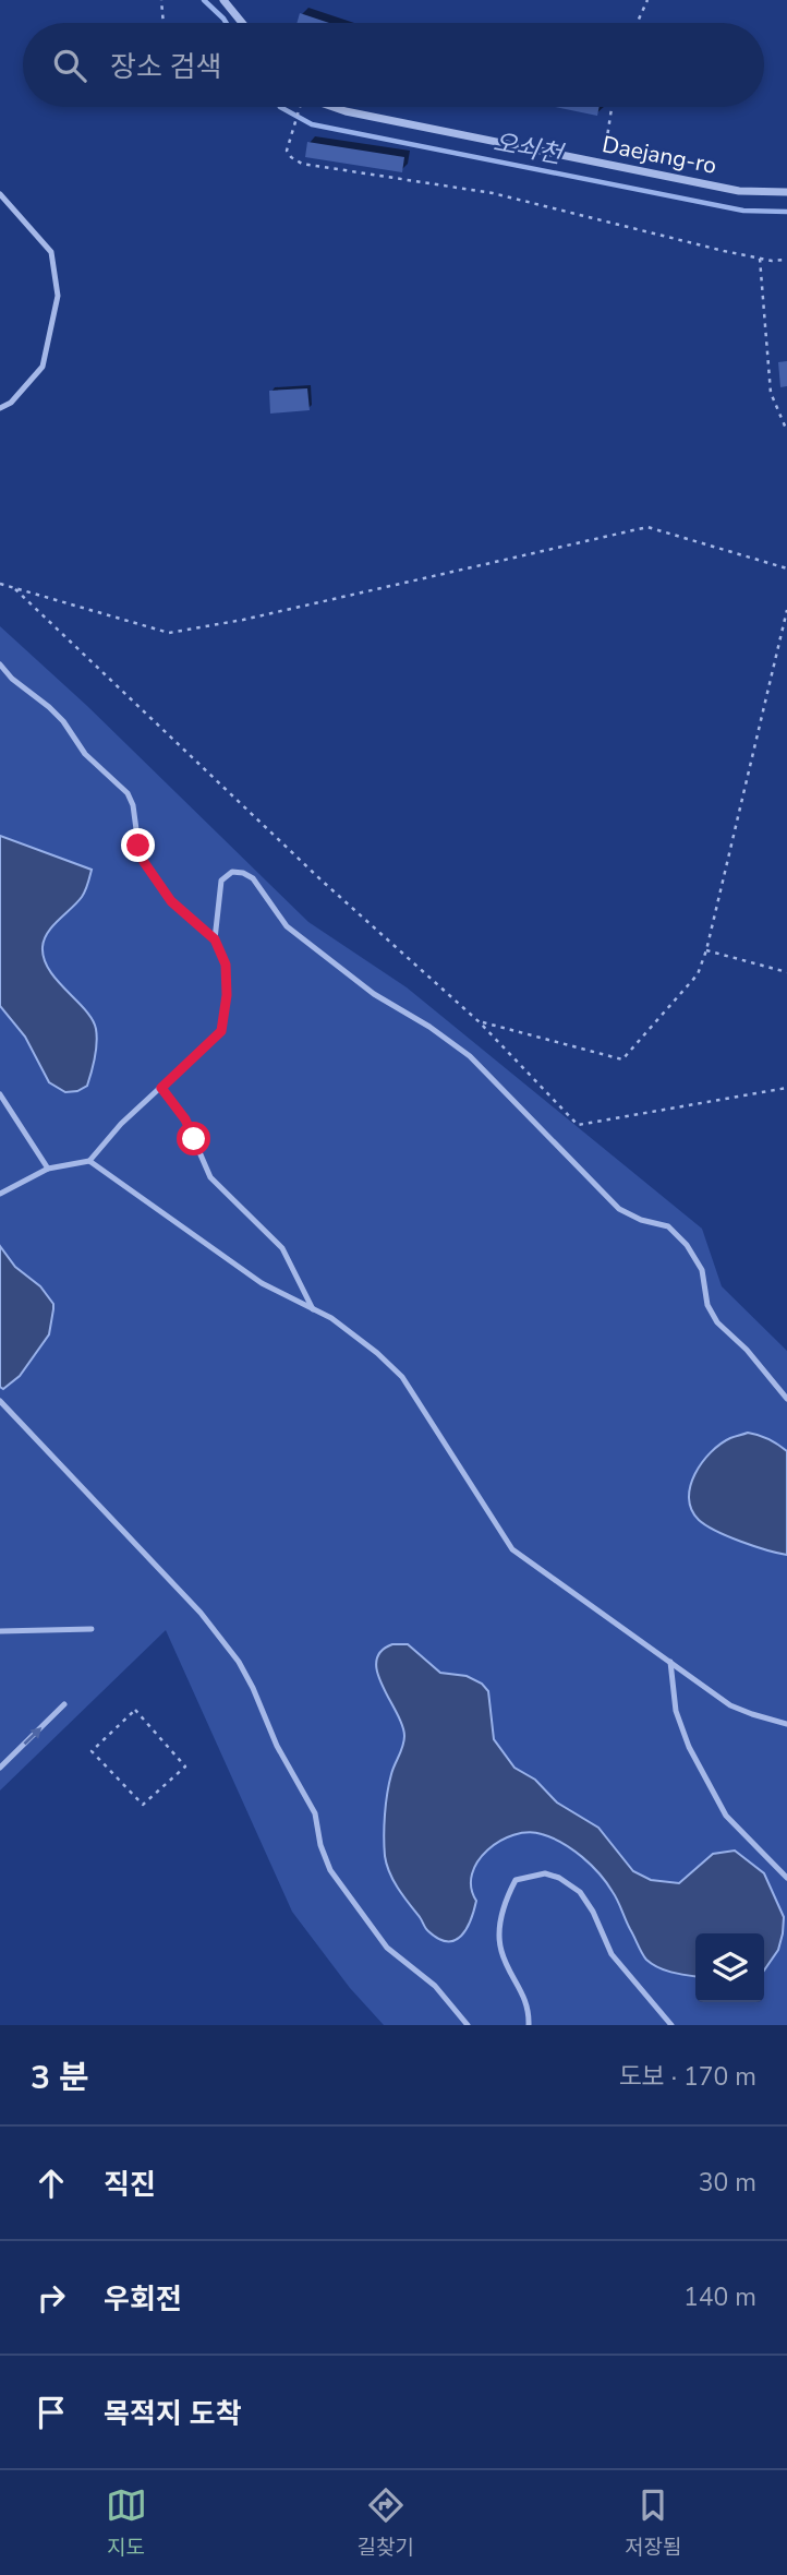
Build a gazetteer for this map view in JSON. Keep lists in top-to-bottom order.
{
  "streets": {
    "street": ["Daejang-ro"]
  },
  "water": ["오쇠천"],
  "page": {
    "search": "장소 검색",
    "heading": ["3 분", "도보 · 170 m"],
    "list": [
      ["직진", "30 m"],
      ["우회전", "140 m"],
      "목적지 도착"
    ],
    "nav": ["지도", "길찾기", "저장됨"]
  }
}
